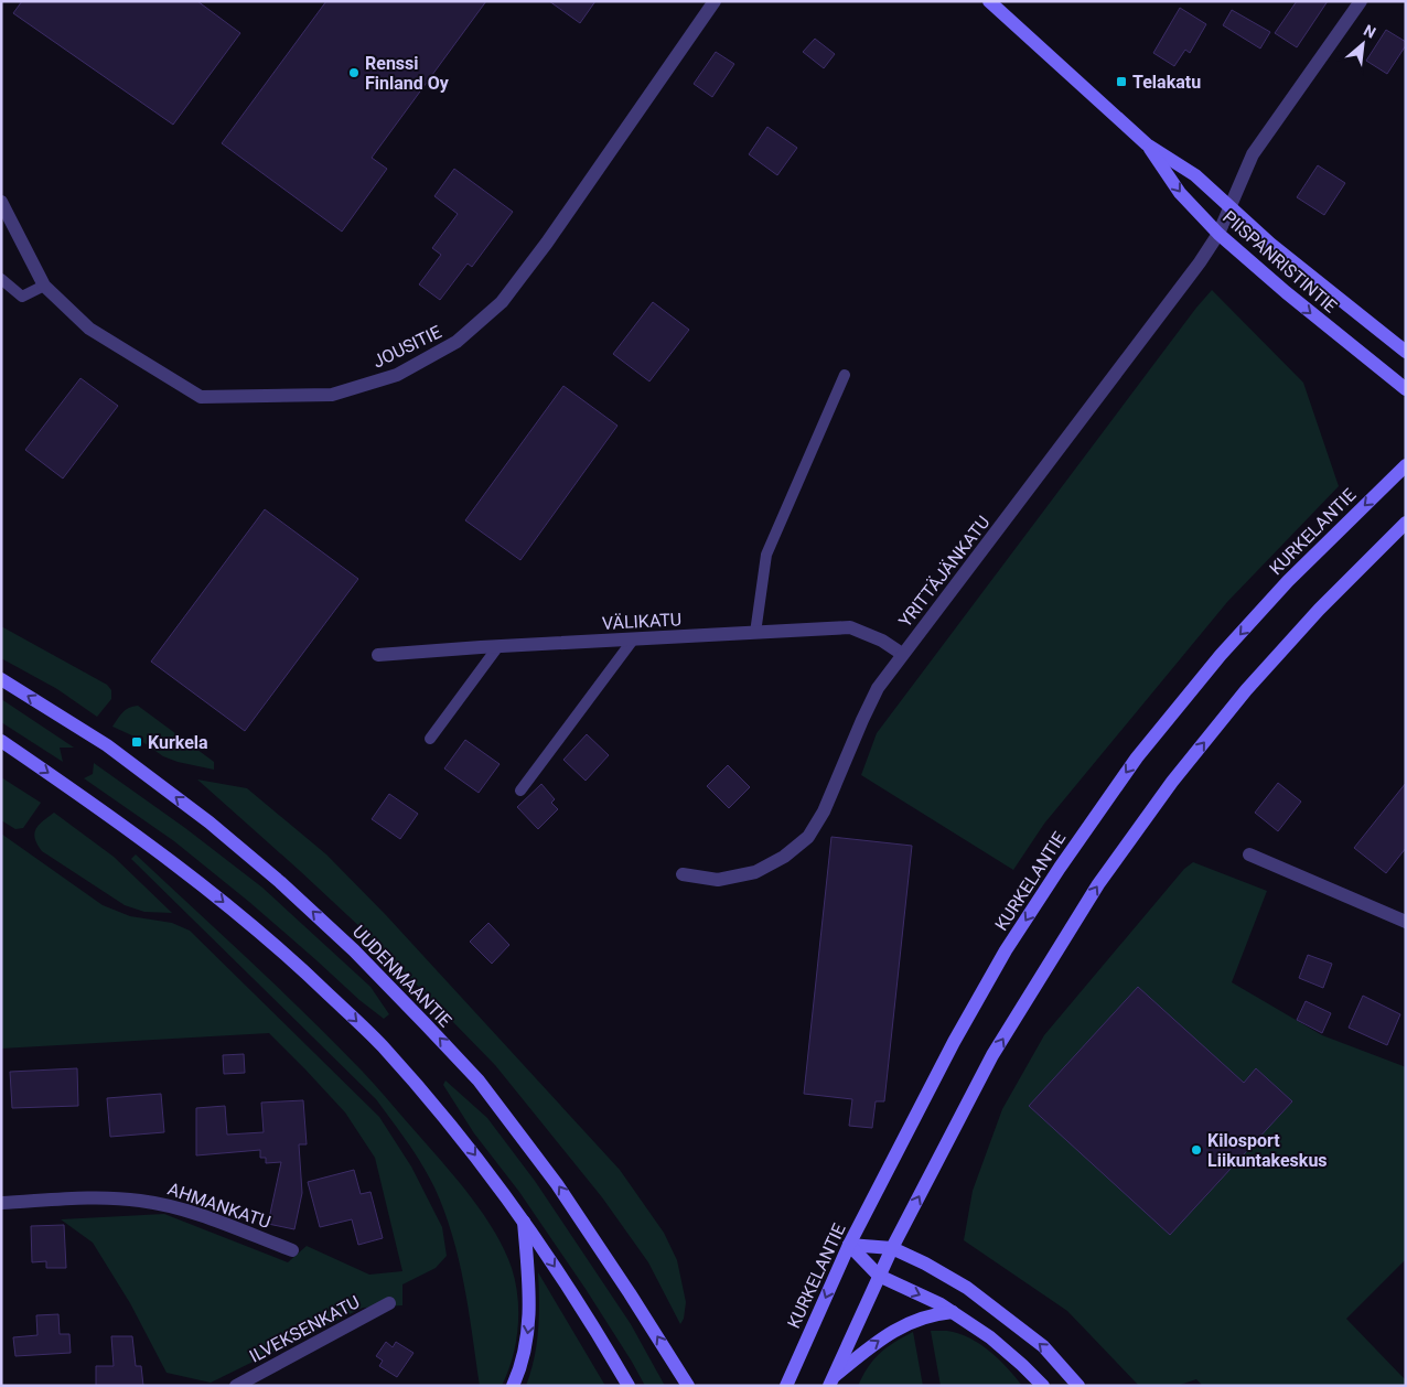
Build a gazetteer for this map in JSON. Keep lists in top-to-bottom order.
{
  "streets": {
    "main road": ["PIISPANRISTINTIE", "KURKELANTIE", "UUDENMAANTIE"],
    "street": [
      "JOUSITIE",
      "YRITTÄJÄNKATU",
      "VÄLIKATU",
      "AHMANKATU",
      "ILVEKSENKATU"
    ]
  },
  "crossings": [
    ["PIISPANRISTINTIE", "YRITTÄJÄNKATU"],
    ["YRITTÄJÄNKATU", "VÄLIKATU"]
  ],
  "places": {
    "other": ["Renssi Finland Oy", "Kilosport Liikuntakeskus"],
    "transit": ["Telakatu", "Kurkela"]
  },
  "north": "top right"
}
